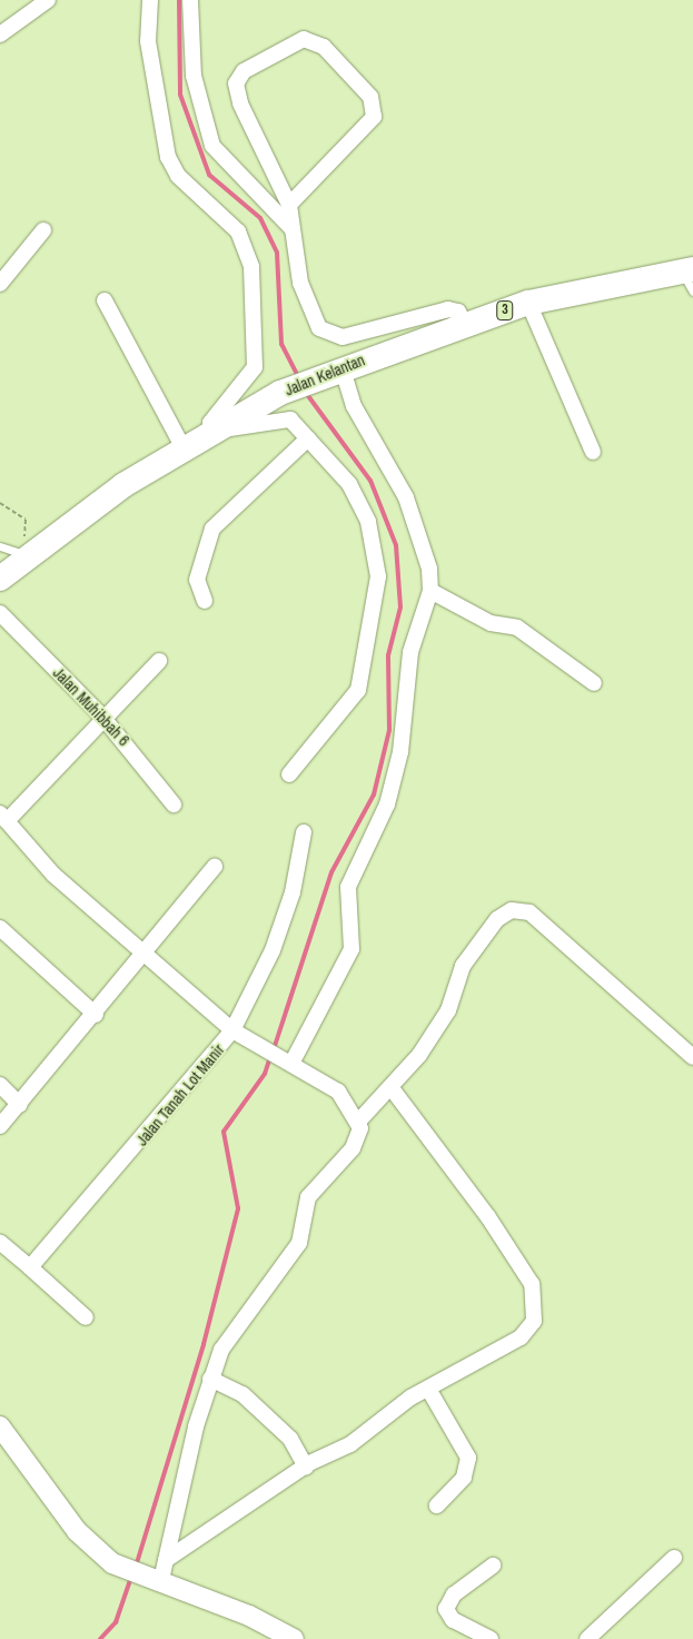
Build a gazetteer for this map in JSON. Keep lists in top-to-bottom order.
{
  "streets": {
    "highway": ["3", "Jalan Kelantan"],
    "street": ["Jalan Muhibbah 6", "Jalan Tanah Lot Manir"]
  }
}
